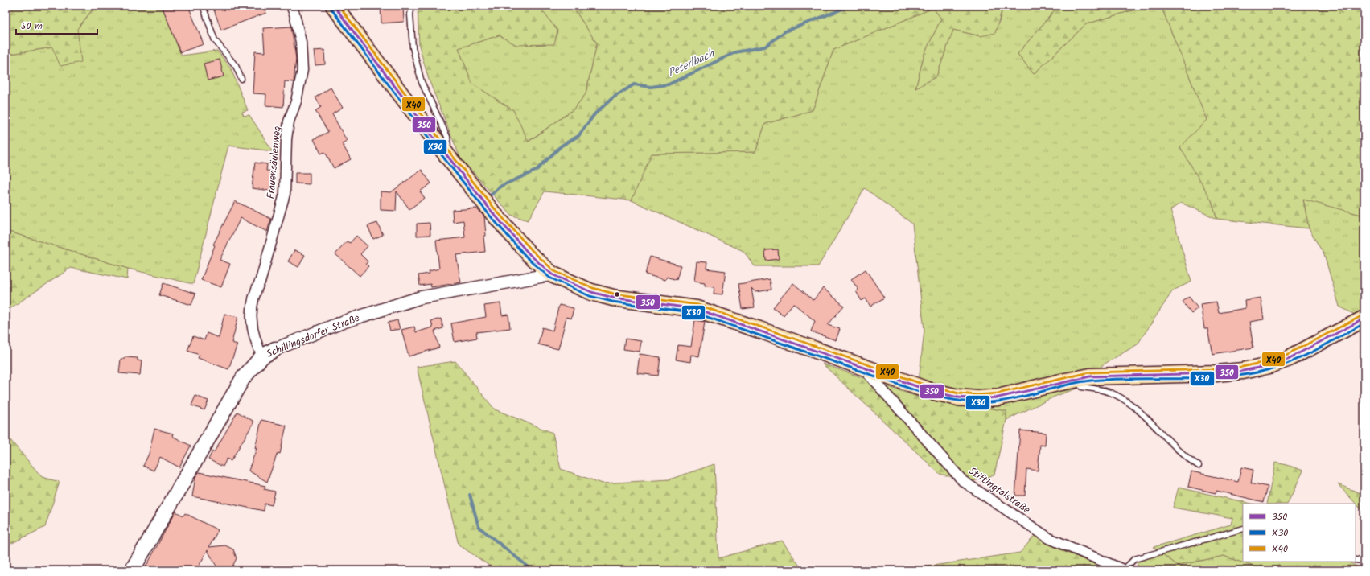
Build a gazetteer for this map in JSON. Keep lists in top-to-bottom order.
{
  "streets": {
    "main road": ["Schillingsdorfer Straße"],
    "street": ["Frauensäulenweg", "Stiftingtalstraße"]
  },
  "crossings": [
    ["Frauensäulenweg", "Schillingsdorfer Straße"]
  ],
  "water": ["Peterlbach"],
  "lines": ["transit line 350", "transit line X40", "transit line X30"],
  "legend": ["350", "X30", "X40"],
  "scale_bar": "50 m"
}
